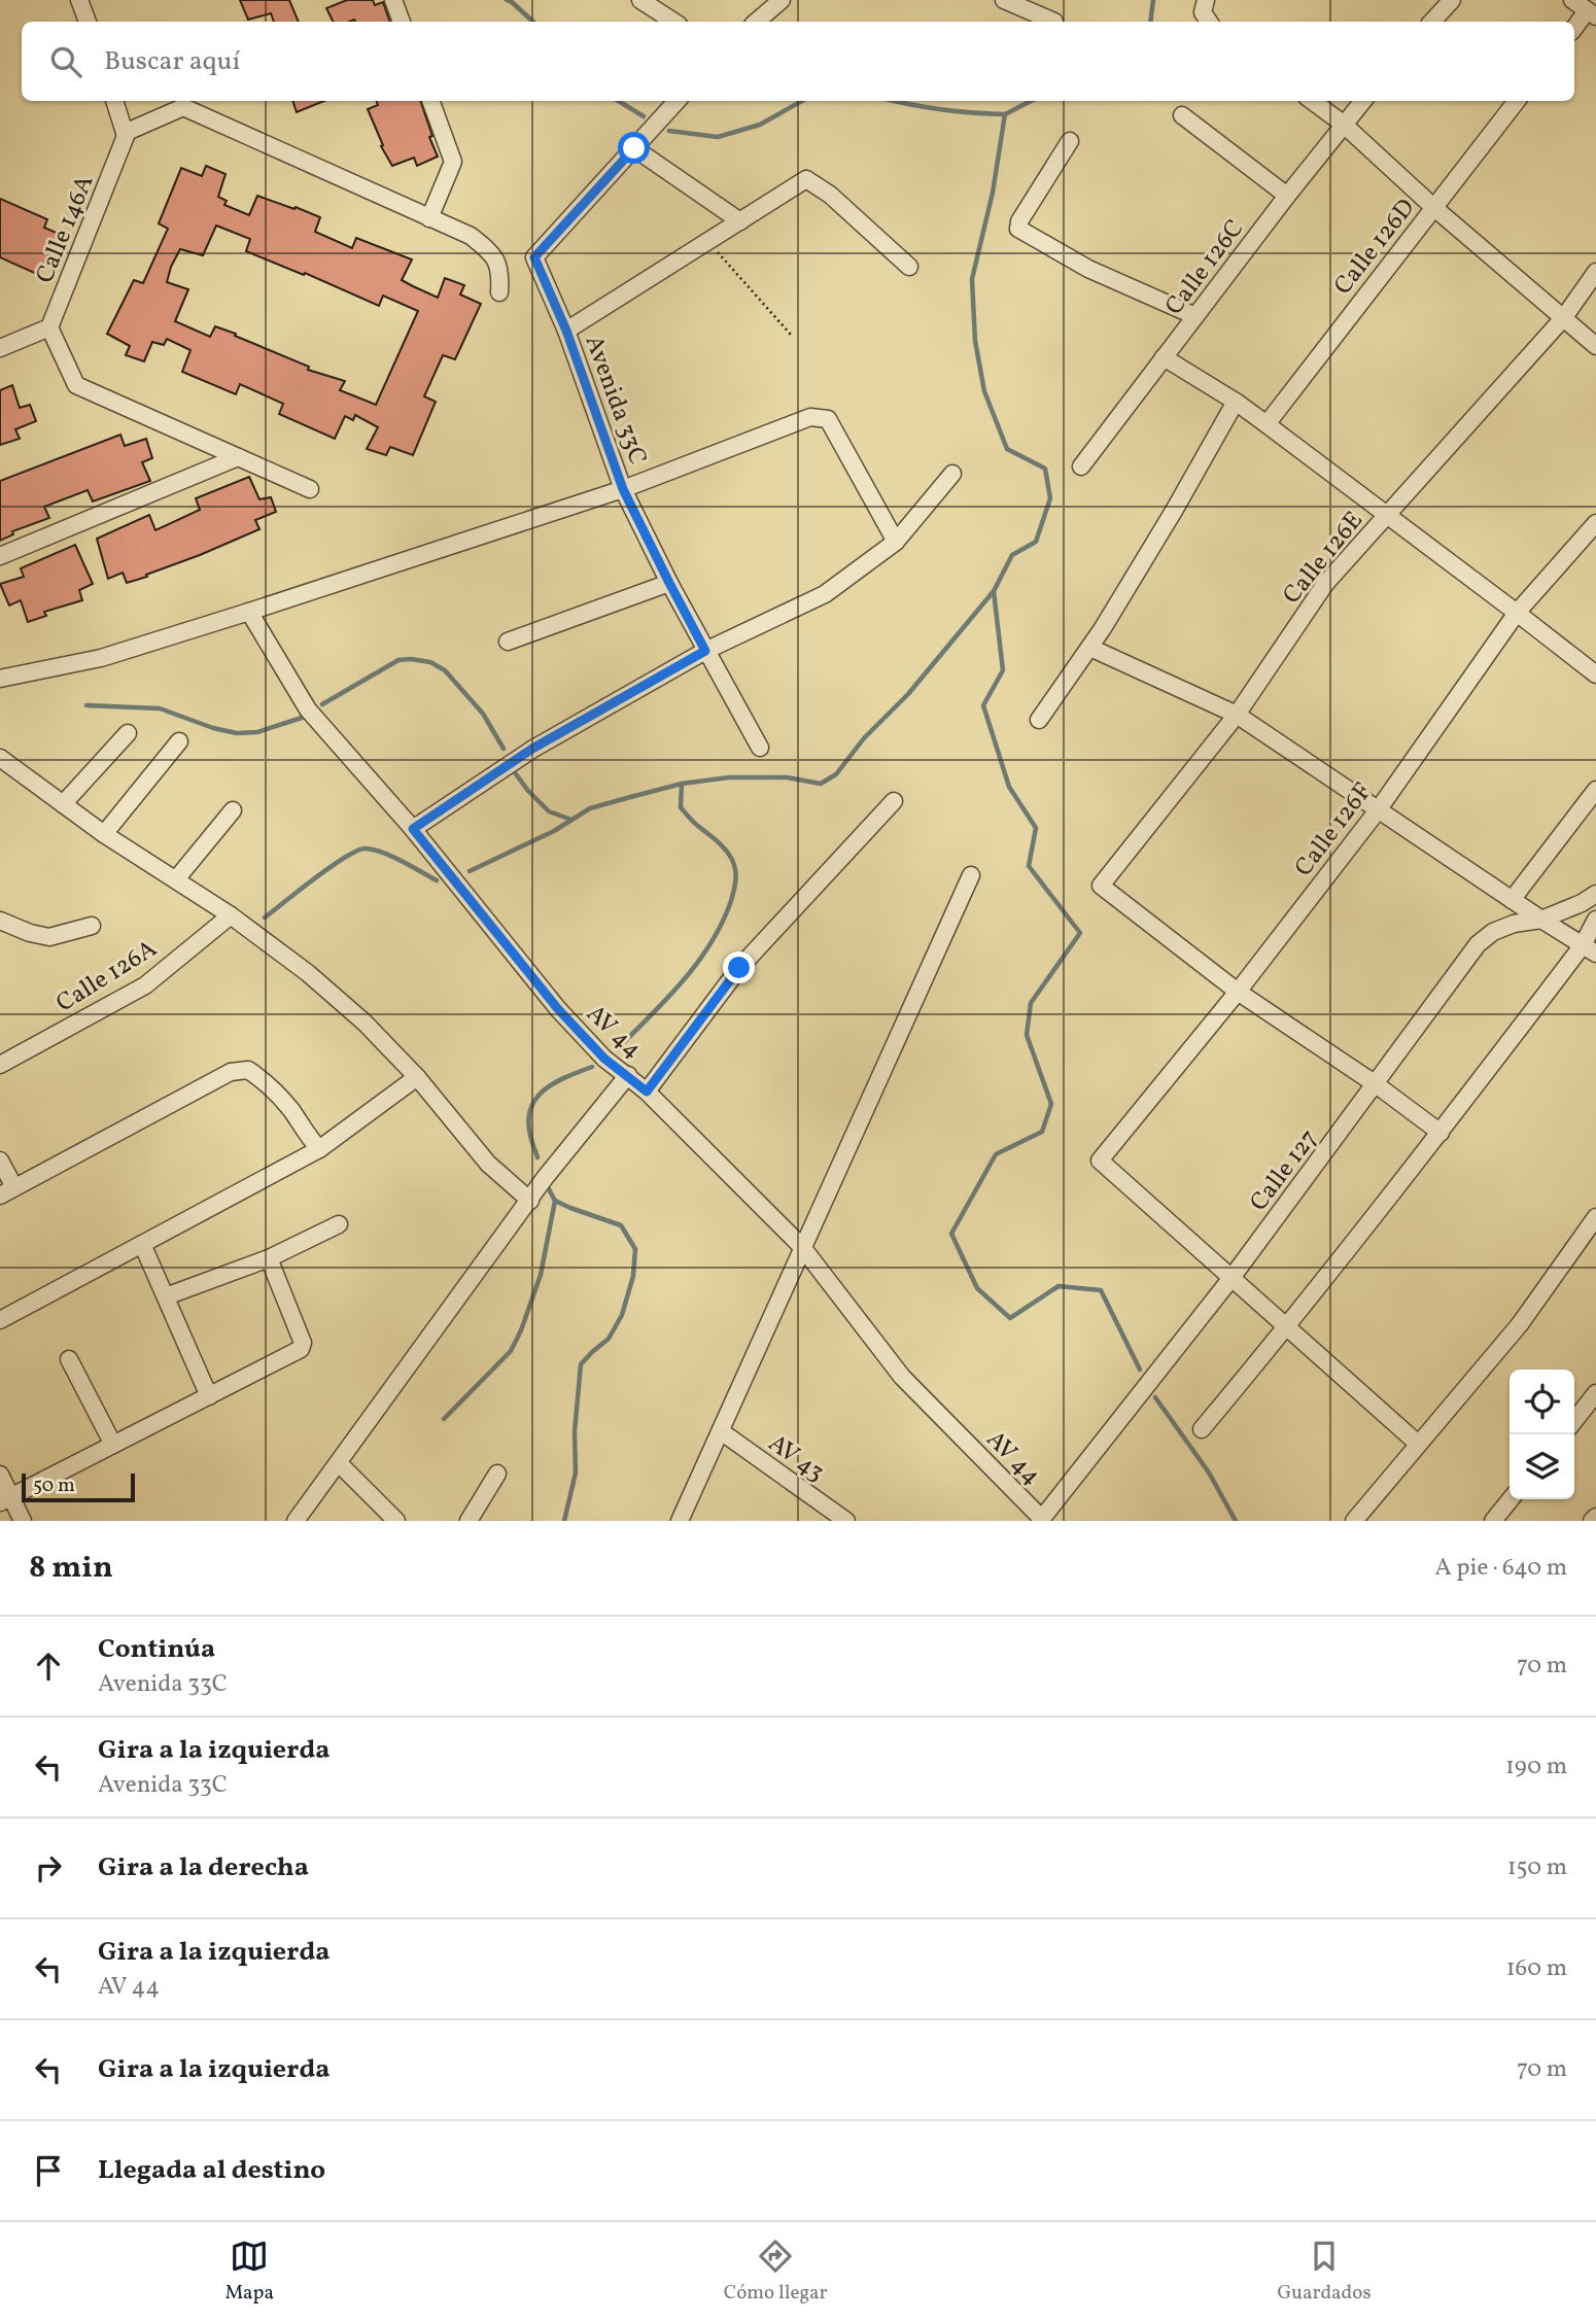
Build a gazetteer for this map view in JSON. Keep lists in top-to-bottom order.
{
  "streets": {
    "street": [
      "Calle 146A",
      "Calle 126D",
      "Calle 126C",
      "Avenida 33C",
      "Calle 126E",
      "Calle 126F",
      "Calle 126A",
      "AV 44",
      "Calle 127",
      "AV 43"
    ]
  },
  "crossings": [
    ["Calle 126E", "Calle 126F"],
    ["Calle 126F", "Calle 127"],
    ["AV 44", "Calle 127"]
  ],
  "scale_bar": "50 m",
  "page": {
    "search": "Buscar aquí",
    "scale": "50 m",
    "heading": ["8 min", "A pie · 640 m"],
    "list": [
      ["Continúa", "Avenida 33C", "70 m"],
      ["Gira a la izquierda", "Avenida 33C", "190 m"],
      ["Gira a la derecha", "150 m"],
      ["Gira a la izquierda", "AV 44", "160 m"],
      ["Gira a la izquierda", "70 m"],
      "Llegada al destino"
    ],
    "nav": ["Mapa", "Cómo llegar", "Guardados"]
  }
}
